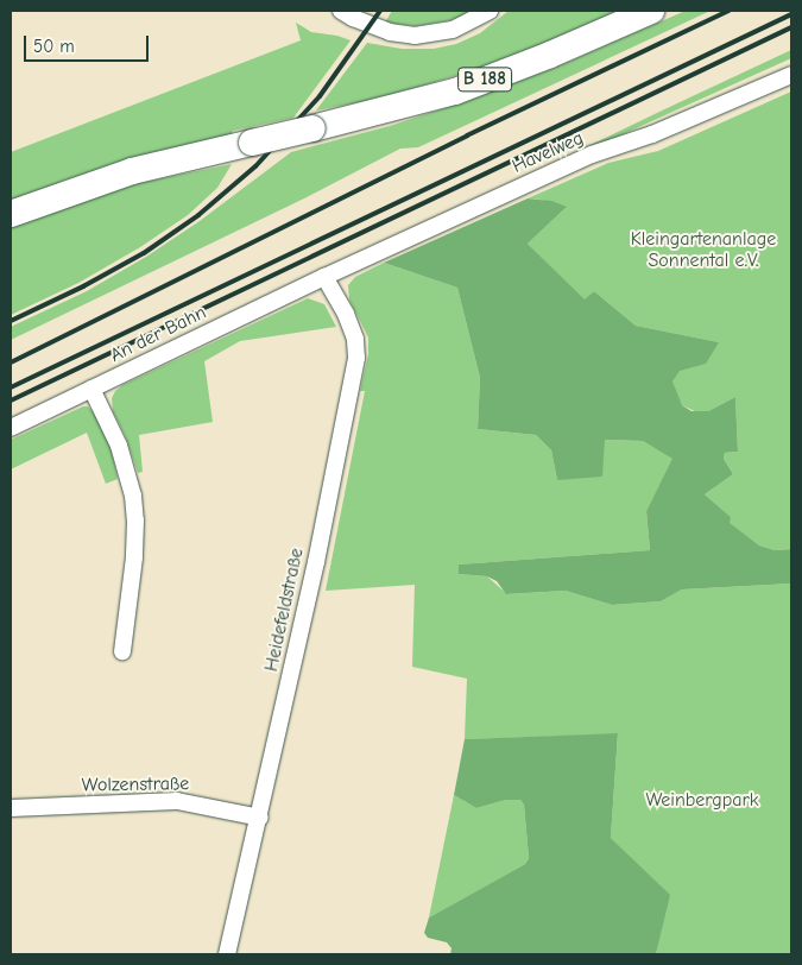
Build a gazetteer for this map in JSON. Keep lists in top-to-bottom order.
{
  "streets": {
    "main road": ["B 188"],
    "street": [
      "Havelweg",
      "An der Bahn",
      "Heidefeldstraße",
      "Wolzenstraße"
    ]
  },
  "crossings": [
    ["Havelweg", "An der Bahn"],
    ["Havelweg", "Heidefeldstraße"],
    ["An der Bahn", "Heidefeldstraße"],
    ["Heidefeldstraße", "Wolzenstraße"]
  ],
  "parks": ["Kleingartenanlage Sonnental e.V.", "Weinbergpark"],
  "scale_bar": "50 m"
}
